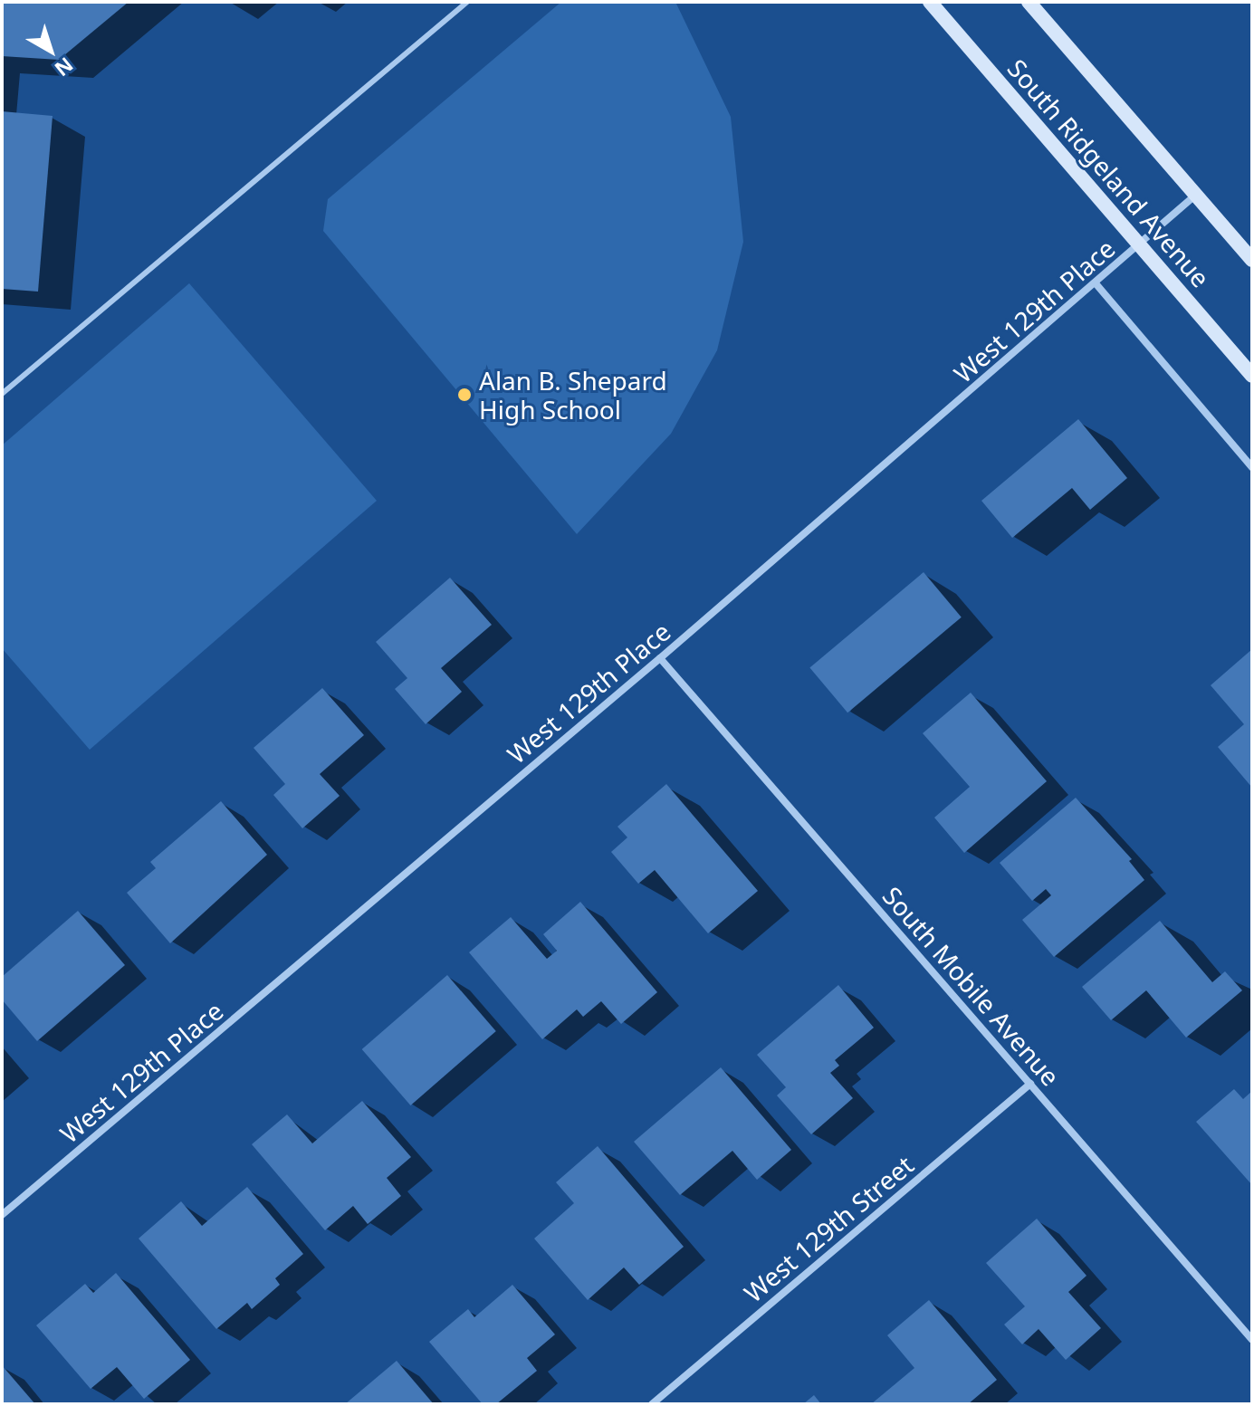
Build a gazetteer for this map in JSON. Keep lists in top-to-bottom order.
{
  "streets": {
    "main road": ["South Ridgeland Avenue"],
    "street": ["West 129th Place", "South Mobile Avenue", "West 129th Street"]
  },
  "crossings": [
    ["South Ridgeland Avenue", "West 129th Place"],
    ["West 129th Place", "South Mobile Avenue"],
    ["South Mobile Avenue", "West 129th Street"]
  ],
  "places": ["Alan B. Shepard High School"],
  "north": "bottom right"
}
